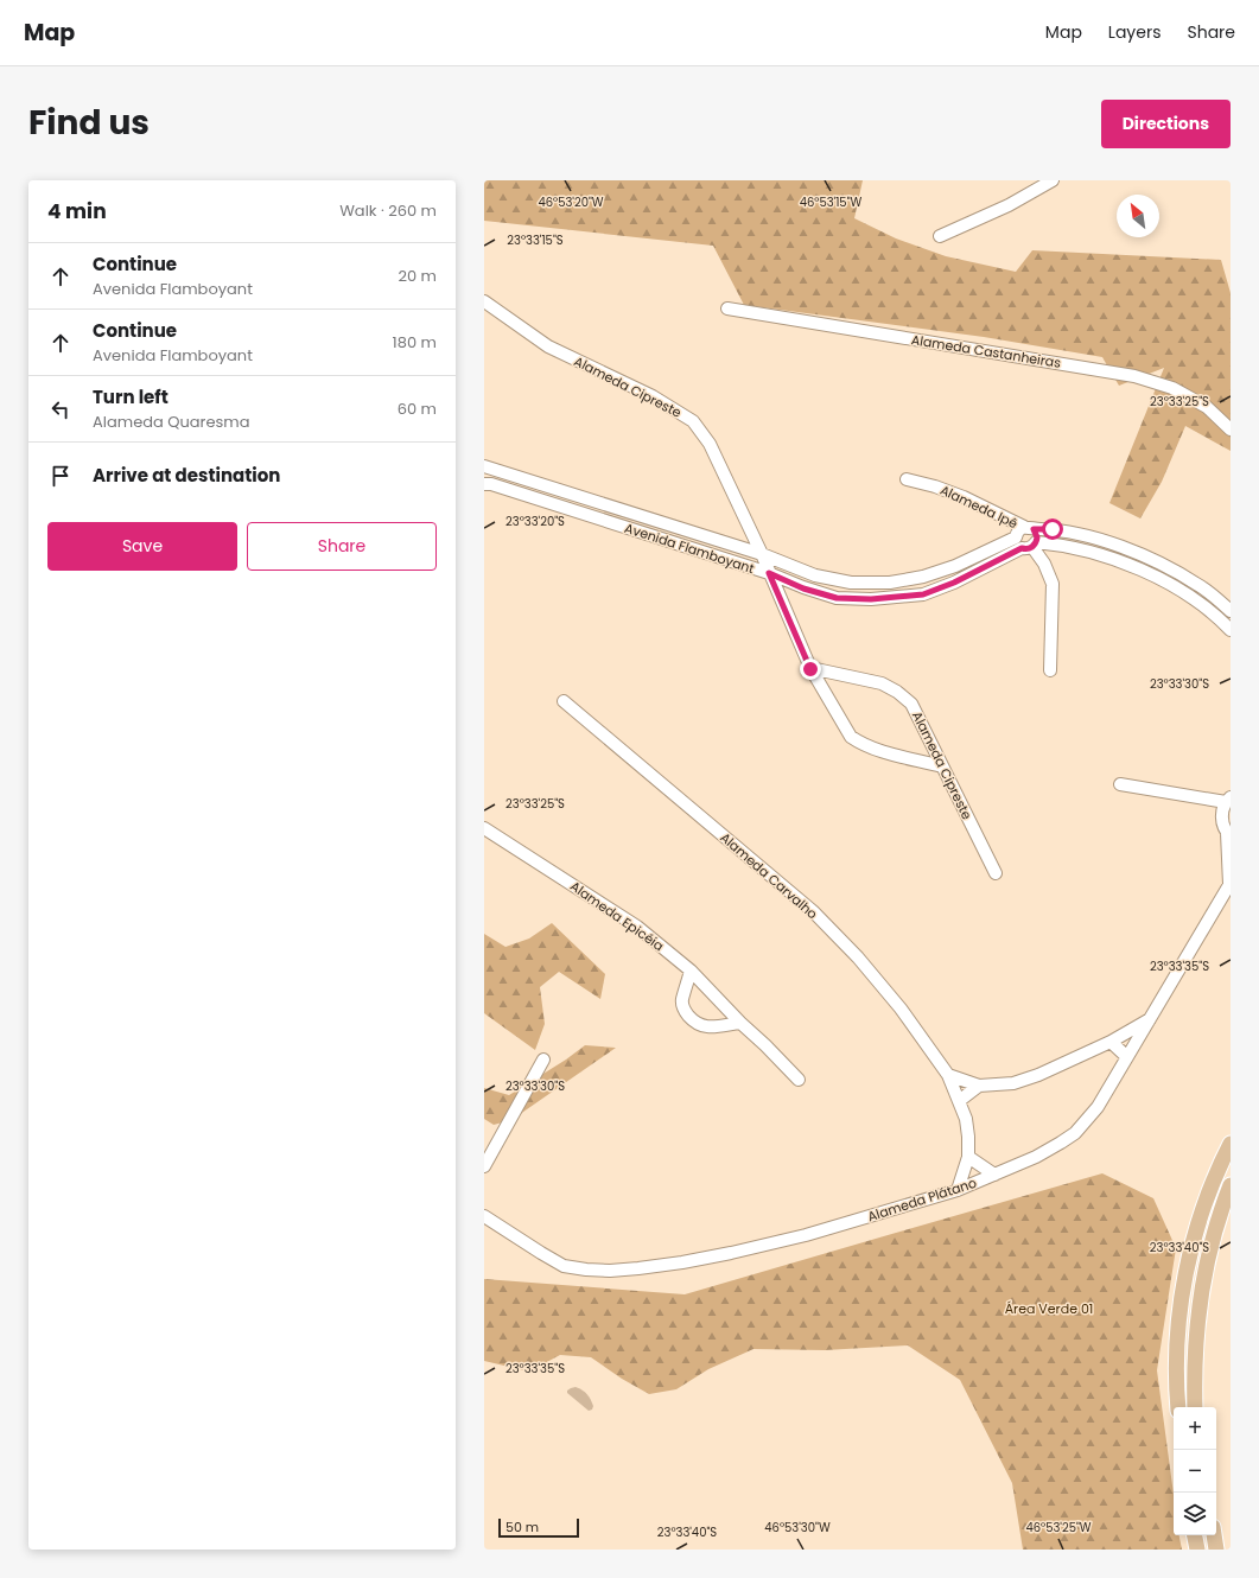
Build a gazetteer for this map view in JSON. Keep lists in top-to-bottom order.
{
  "streets": {
    "street": [
      "Alameda Castanheiras",
      "Alameda Cipreste",
      "Alameda Ipê",
      "Avenida Flamboyant",
      "Alameda Carvalho",
      "Alameda Epicéia",
      "Alameda Plátano"
    ]
  },
  "crossings": [
    ["Alameda Cipreste", "Avenida Flamboyant"],
    ["Alameda Ipê", "Avenida Flamboyant"],
    ["Alameda Carvalho", "Alameda Plátano"]
  ],
  "parks": ["Área Verde 01"],
  "scale_bar": "50 m",
  "north": "top left",
  "page": {
    "header": "Map",
    "nav": ["Map", "Layers", "Share"],
    "title": "Find us",
    "buttons": [
      "Directions",
      ["Save", "Share"]
    ],
    "heading": ["4 min", "Walk · 260 m"],
    "list": [
      ["Continue", "Avenida Flamboyant", "20 m"],
      ["Continue", "Avenida Flamboyant", "180 m"],
      ["Turn left", "Alameda Quaresma", "60 m"],
      "Arrive at destination"
    ],
    "map_buttons": ["+", "−"],
    "scale": "50 m"
  },
  "coordinates": [
    "46°53'20\"W",
    "46°53'15\"W",
    "23°33'15\"S",
    "23°33'25\"S",
    "23°33'20\"S",
    "23°33'30\"S",
    "23°33'35\"S",
    "23°33'40\"S",
    "46°53'30\"W",
    "46°53'25\"W"
  ]
}
